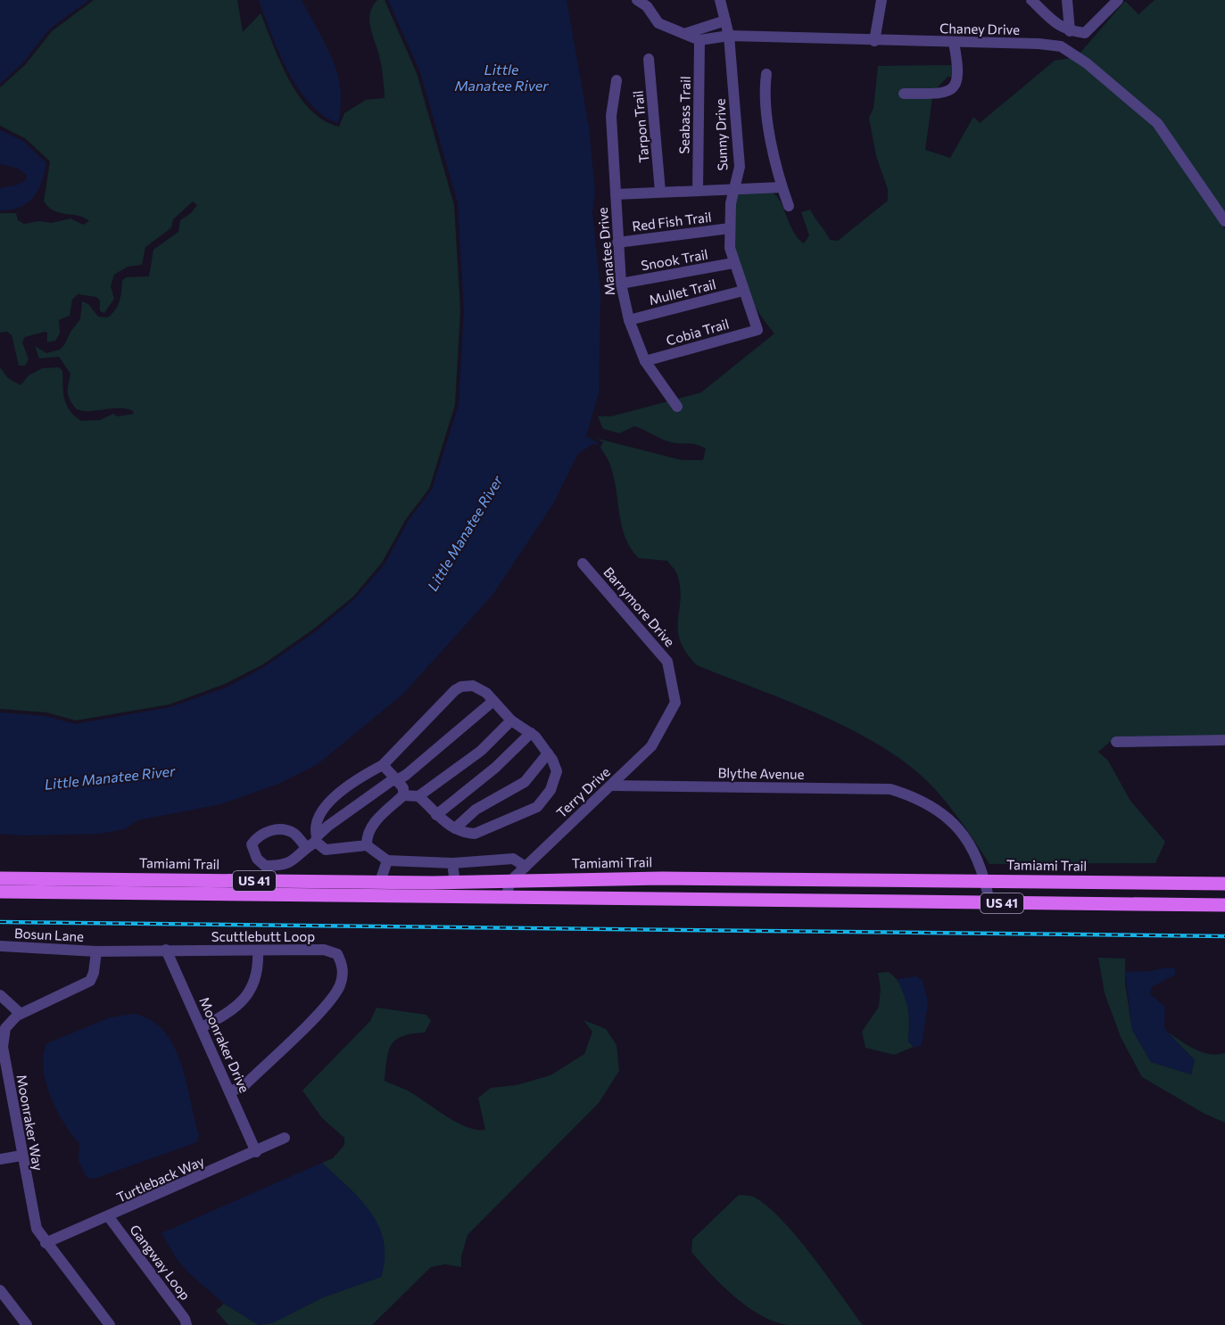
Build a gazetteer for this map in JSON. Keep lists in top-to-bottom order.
{
  "streets": {
    "main road": ["Tamiami Trail", "US 41"],
    "street": [
      "Chaney Drive",
      "Seabass Trail",
      "Tarpon Trail",
      "Sunny Drive",
      "Red Fish Trail",
      "Manatee Drive",
      "Snook Trail",
      "Mullet Trail",
      "Cobia Trail",
      "Barrymore Drive",
      "Blythe Avenue",
      "Terry Drive",
      "Bosun Lane",
      "Scuttlebutt Loop",
      "Moonraker Drive",
      "Moonraker Way",
      "Turtleback Way",
      "Gangway Loop"
    ]
  },
  "crossings": [
    ["Chaney Drive", "Seabass Trail"],
    ["Chaney Drive", "Sunny Drive"],
    ["Sunny Drive", "Red Fish Trail"],
    ["Sunny Drive", "Snook Trail"],
    ["Sunny Drive", "Mullet Trail"],
    ["Sunny Drive", "Cobia Trail"],
    ["Red Fish Trail", "Manatee Drive"],
    ["Manatee Drive", "Snook Trail"],
    ["Manatee Drive", "Mullet Trail"],
    ["Manatee Drive", "Cobia Trail"],
    ["Barrymore Drive", "Terry Drive"],
    ["Blythe Avenue", "Terry Drive"],
    ["Blythe Avenue", "Tamiami Trail"],
    ["Terry Drive", "Tamiami Trail"],
    ["Bosun Lane", "Scuttlebutt Loop"],
    ["Bosun Lane", "Moonraker Way"],
    ["Scuttlebutt Loop", "Moonraker Drive"],
    ["Scuttlebutt Loop", "Moonraker Way"],
    ["Moonraker Drive", "Turtleback Way"],
    ["Moonraker Way", "Turtleback Way"],
    ["Turtleback Way", "Gangway Loop"]
  ],
  "water": ["Little Manatee River"]
}
